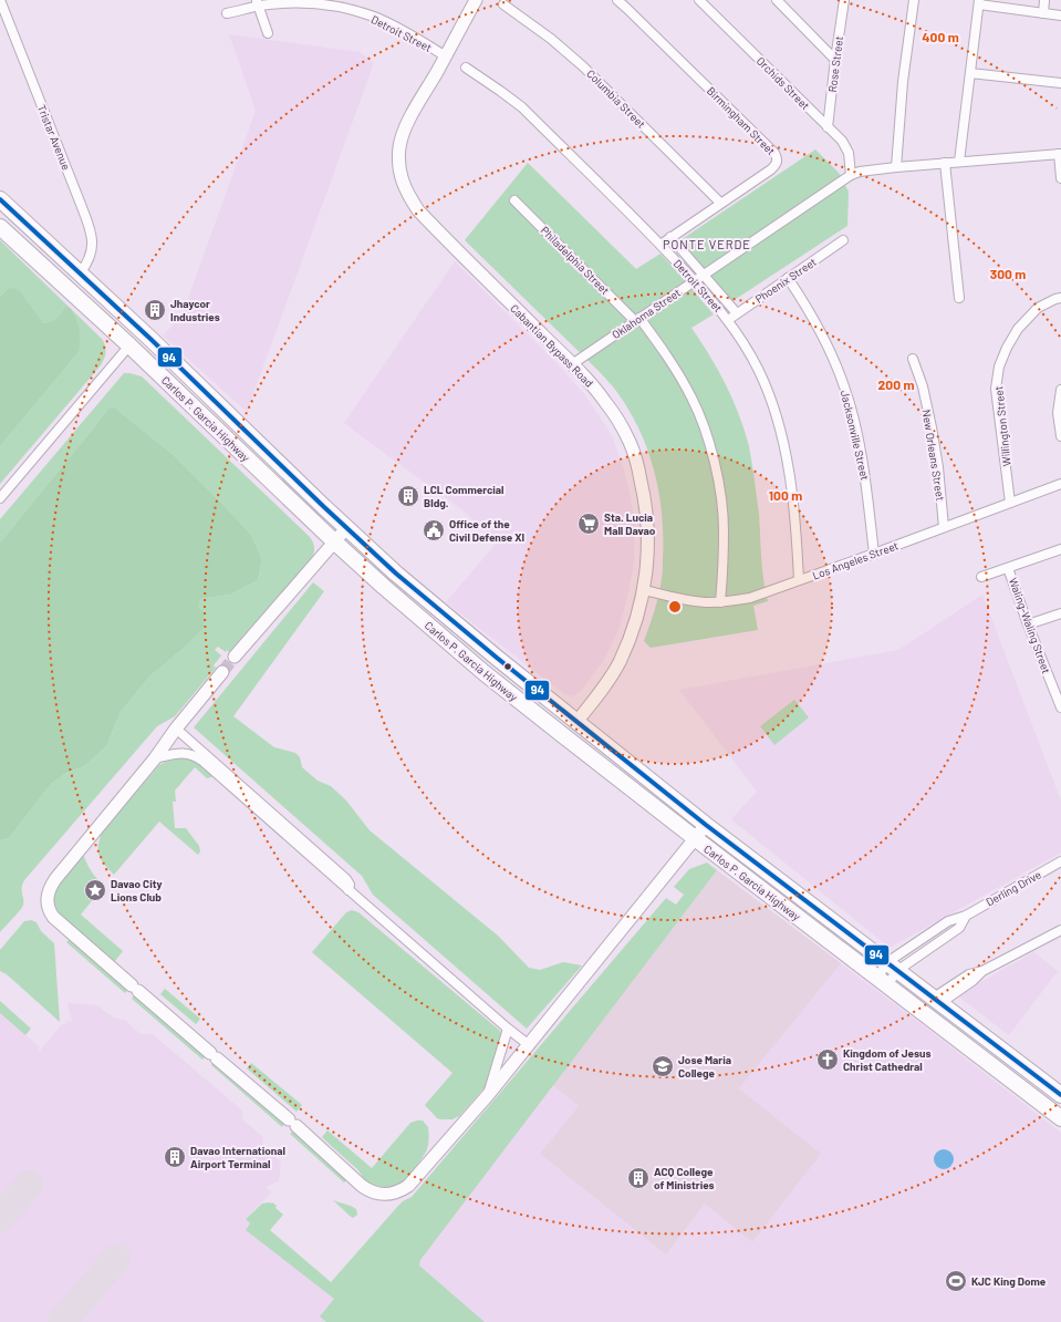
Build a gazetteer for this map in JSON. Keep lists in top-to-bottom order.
{
  "streets": {
    "highway": ["Carlos P. Garcia Highway"],
    "street": [
      "Detroit Street",
      "Rose Street",
      "Orchids Street",
      "Columbia Street",
      "Birmingham Street",
      "Tristar Avenue",
      "Philadelphia Street",
      "Phoenix Street",
      "Oklahoma Street",
      "Cabantian Bypass Road",
      "Willington Street",
      "Jacksonville Street",
      "New Orleans Street",
      "Los Angeles Street",
      "Waling-Waling Street",
      "Derling Drive"
    ]
  },
  "crossings": [
    ["Detroit Street", "Birmingham Street"],
    ["Detroit Street", "Phoenix Street"],
    ["Detroit Street", "Oklahoma Street"],
    ["Detroit Street", "Cabantian Bypass Road"],
    ["Detroit Street", "Los Angeles Street"],
    ["Rose Street", "Orchids Street"],
    ["Orchids Street", "Oklahoma Street"],
    ["Columbia Street", "Birmingham Street"],
    ["Tristar Avenue", "Carlos P. Garcia Highway"],
    ["Philadelphia Street", "Oklahoma Street"],
    ["Philadelphia Street", "Los Angeles Street"],
    ["Phoenix Street", "Jacksonville Street"],
    ["Oklahoma Street", "Cabantian Bypass Road"],
    ["Cabantian Bypass Road", "Carlos P. Garcia Highway"],
    ["Cabantian Bypass Road", "Los Angeles Street"],
    ["Carlos P. Garcia Highway", "Derling Drive"],
    ["Willington Street", "Los Angeles Street"],
    ["Jacksonville Street", "Los Angeles Street"],
    ["New Orleans Street", "Los Angeles Street"]
  ],
  "districts": ["PONTE VERDE"],
  "places": {
    "building": [
      "Jhaycor Industries",
      "LCL Commercial Bldg.",
      "Davao International Airport Terminal",
      "ACQ College of Ministries"
    ],
    "supermarket": ["Sta. Lucia Mall Davao"],
    "public building": ["Office of the Civil Defense XI"],
    "place": ["Davao City Lions Club"],
    "church": ["Kingdom of Jesus Christ Cathedral"],
    "school or university": ["Jose Maria College"],
    "sports": ["KJC King Dome"]
  },
  "lines": ["transit line 94"],
  "rings": [
    "400 m",
    "300 m",
    "200 m",
    "100 m"
  ]
}
